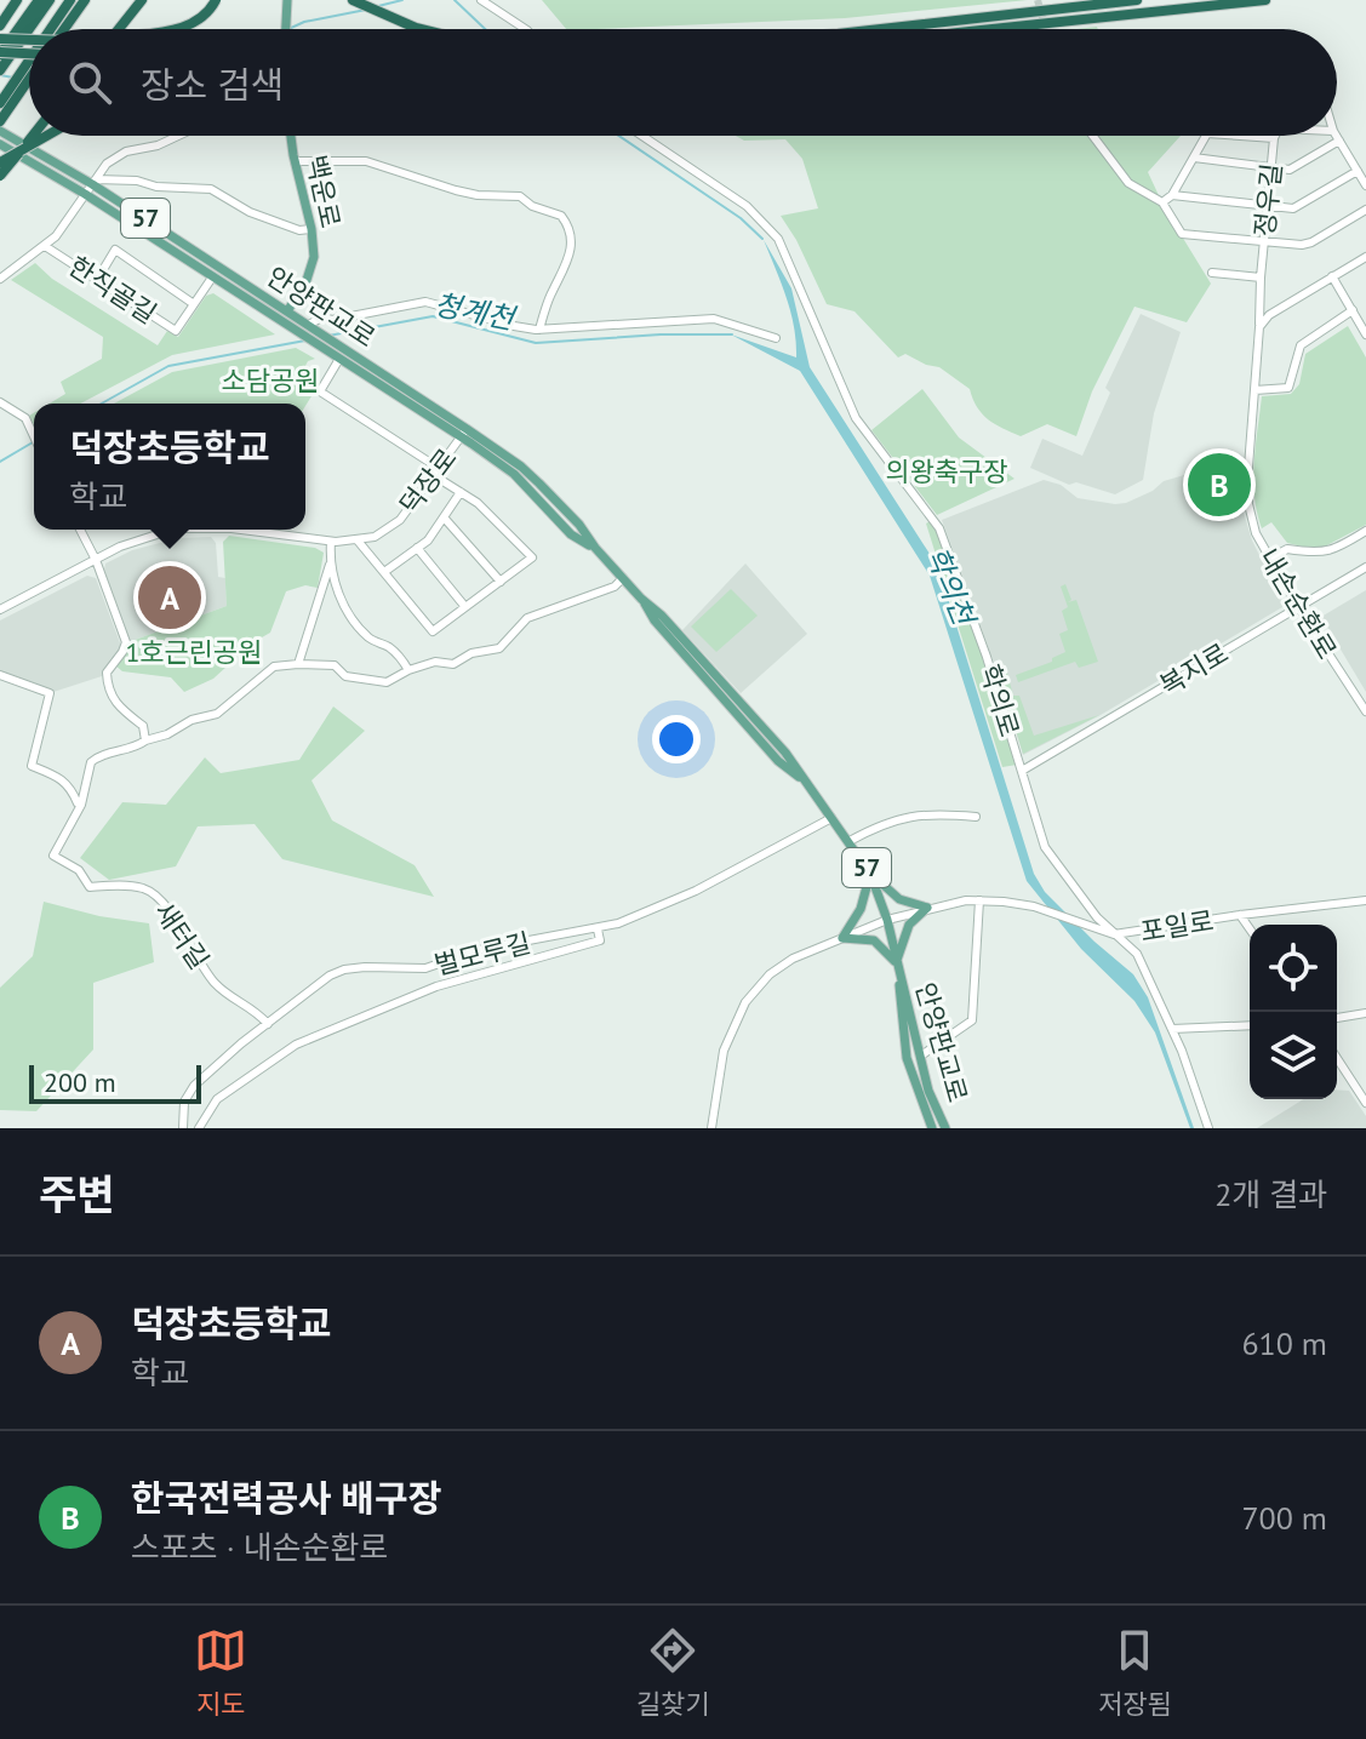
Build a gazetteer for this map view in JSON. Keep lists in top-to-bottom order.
{
  "streets": {
    "main road": ["백운로", "57", "안양판교로"],
    "street": [
      "정우길",
      "한직골길",
      "덕장로",
      "내손순환로",
      "복지로",
      "학의로",
      "포일로",
      "새터길",
      "벌모루길"
    ]
  },
  "crossings": [
    ["백운로", "안양판교로"],
    ["정우길", "내손순환로"],
    ["한직골길", "안양판교로"],
    ["안양판교로", "덕장로"],
    ["안양판교로", "벌모루길"],
    ["내손순환로", "복지로"],
    ["복지로", "학의로"],
    ["학의로", "포일로"],
    ["새터길", "벌모루길"]
  ],
  "water": ["청계천", "학의천"],
  "parks": ["소담공원", "의왕축구장", "1호근린공원"],
  "scale_bar": "200 m",
  "page": {
    "search": "장소 검색",
    "popup": ["덕장초등학교", "학교"],
    "pins": ["B", "A"],
    "scale": "200 m",
    "heading": ["주변", "2개 결과"],
    "list": [
      {
        "mark": "A",
        "name": "덕장초등학교",
        "note": "학교",
        "value": "610 m"
      },
      {
        "mark": "B",
        "name": "한국전력공사 배구장",
        "note": "스포츠 · 내손순환로",
        "value": "700 m"
      }
    ],
    "nav": ["지도", "길찾기", "저장됨"]
  }
}
